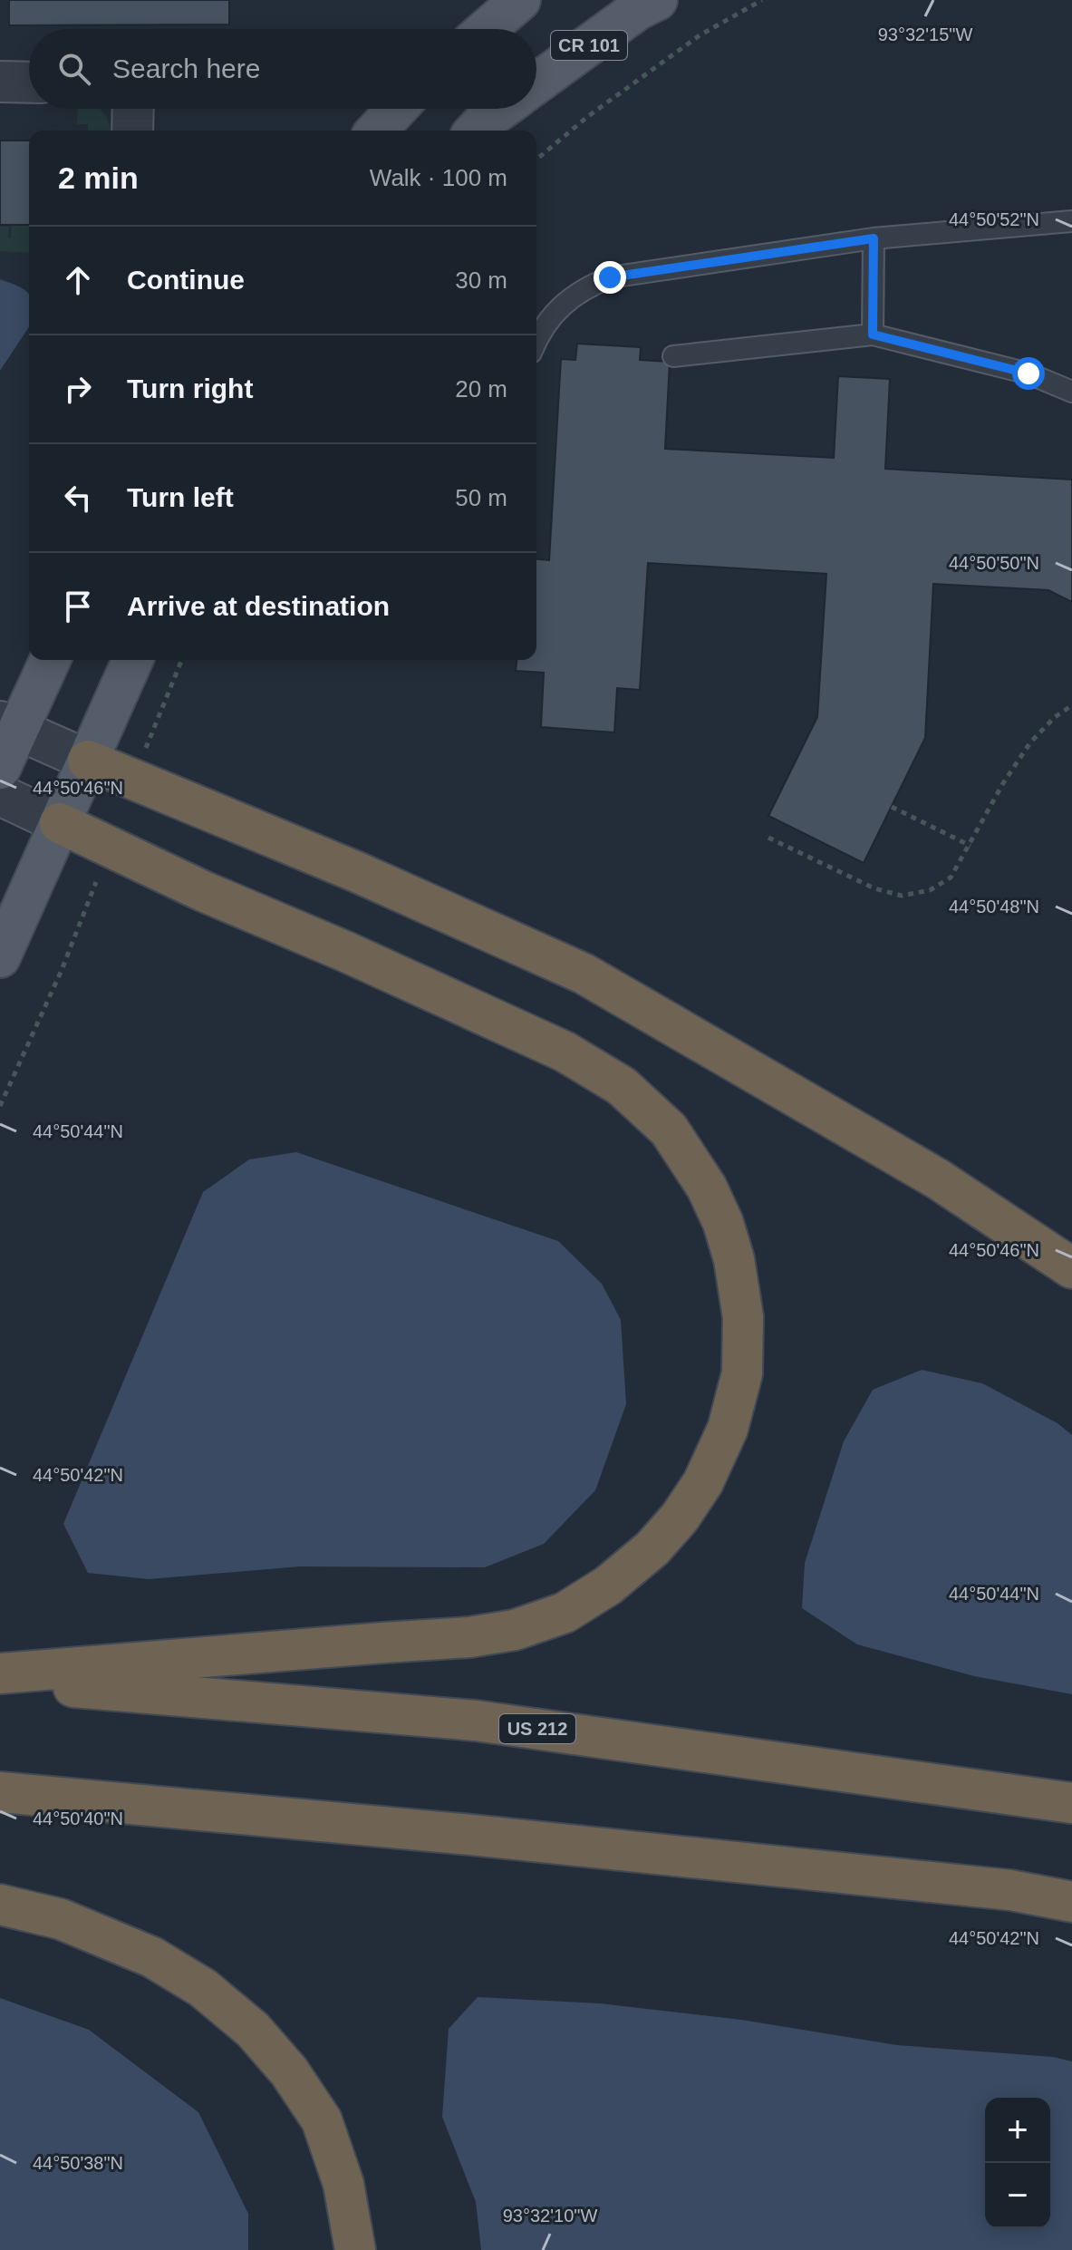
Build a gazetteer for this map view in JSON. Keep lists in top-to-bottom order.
{
  "streets": {
    "highway": ["US 212"],
    "main road": ["CR 101"]
  },
  "page": {
    "search": "Search here",
    "heading": ["2 min", "Walk · 100 m"],
    "list": [
      ["Continue", "30 m"],
      ["Turn right", "20 m"],
      ["Turn left", "50 m"],
      "Arrive at destination"
    ],
    "map_buttons": ["+", "−"]
  },
  "coordinates": [
    "93°32'15\"W",
    "44°50'52\"N",
    "44°50'50\"N",
    "44°50'46\"N",
    "44°50'48\"N",
    "44°50'44\"N",
    "44°50'42\"N",
    "44°50'40\"N",
    "44°50'38\"N",
    "93°32'10\"W"
  ]
}
